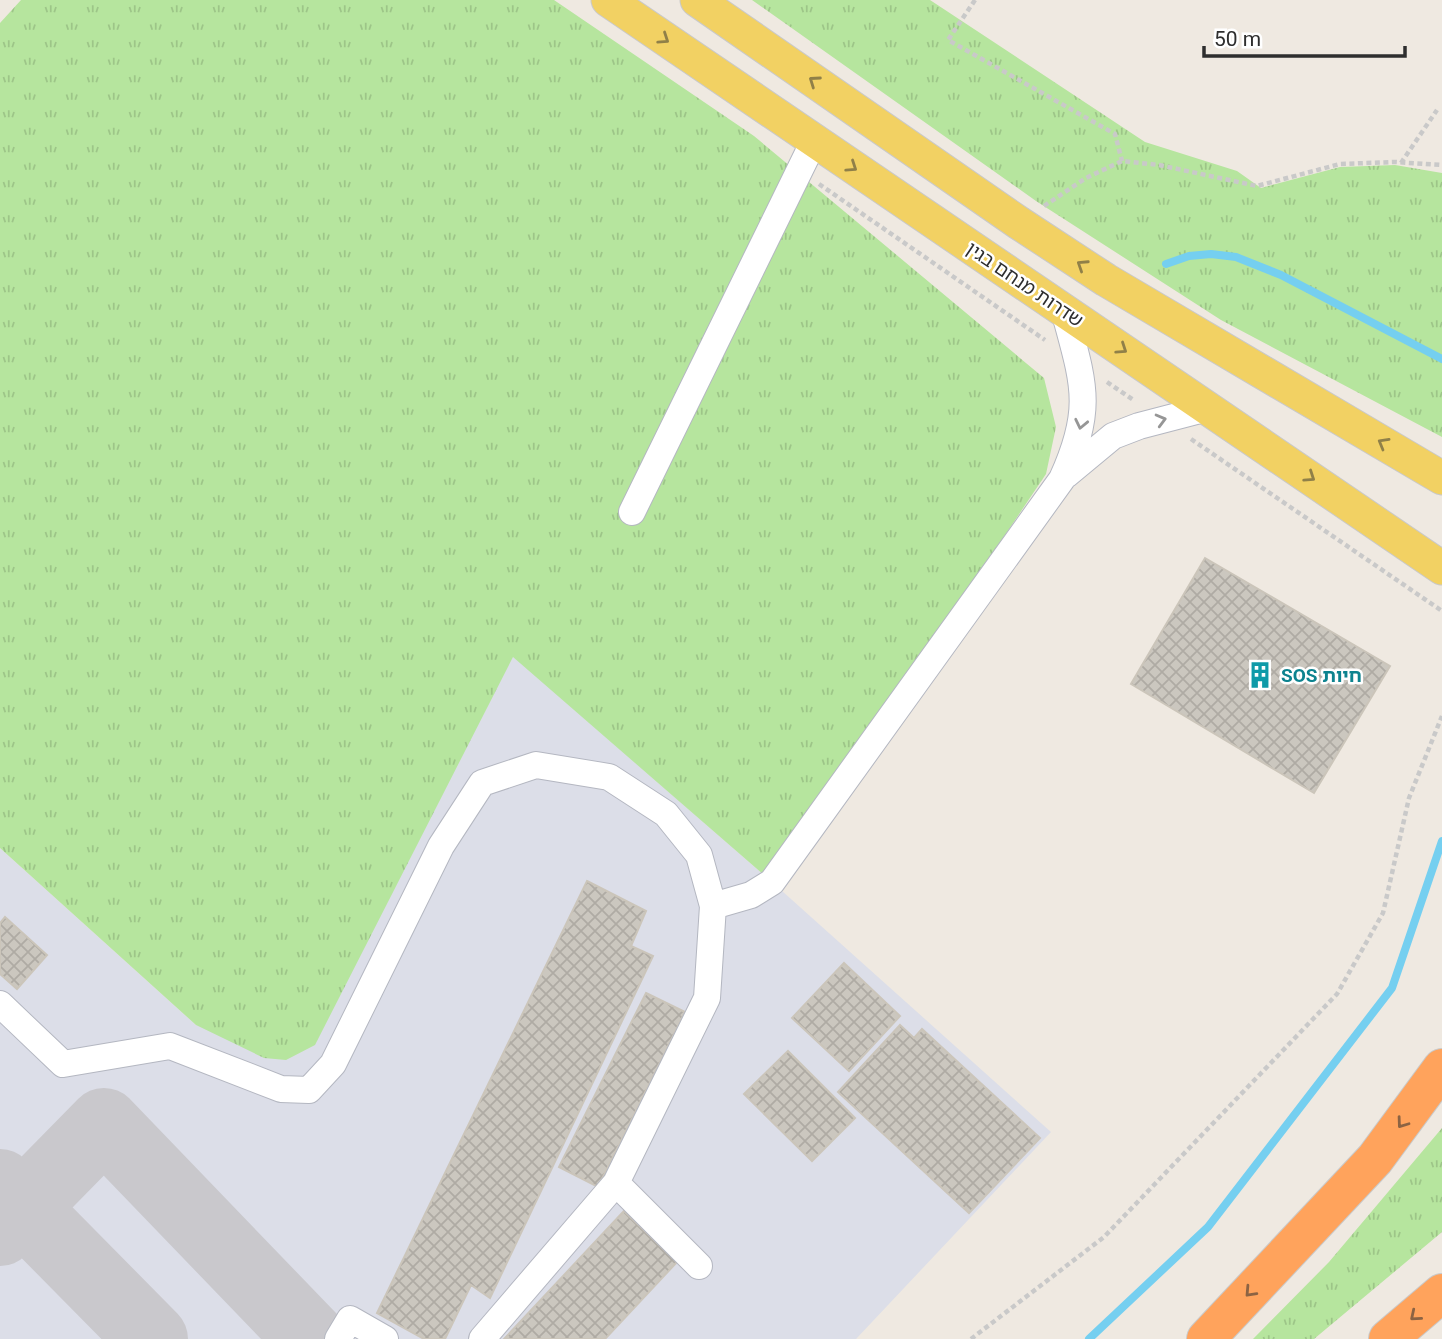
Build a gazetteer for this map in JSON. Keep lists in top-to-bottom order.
{
  "streets": {
    "main road": ["שדרות מנחם בגין"]
  },
  "places": {
    "building": ["SOS חיות"]
  },
  "scale_bar": "50 m"
}
